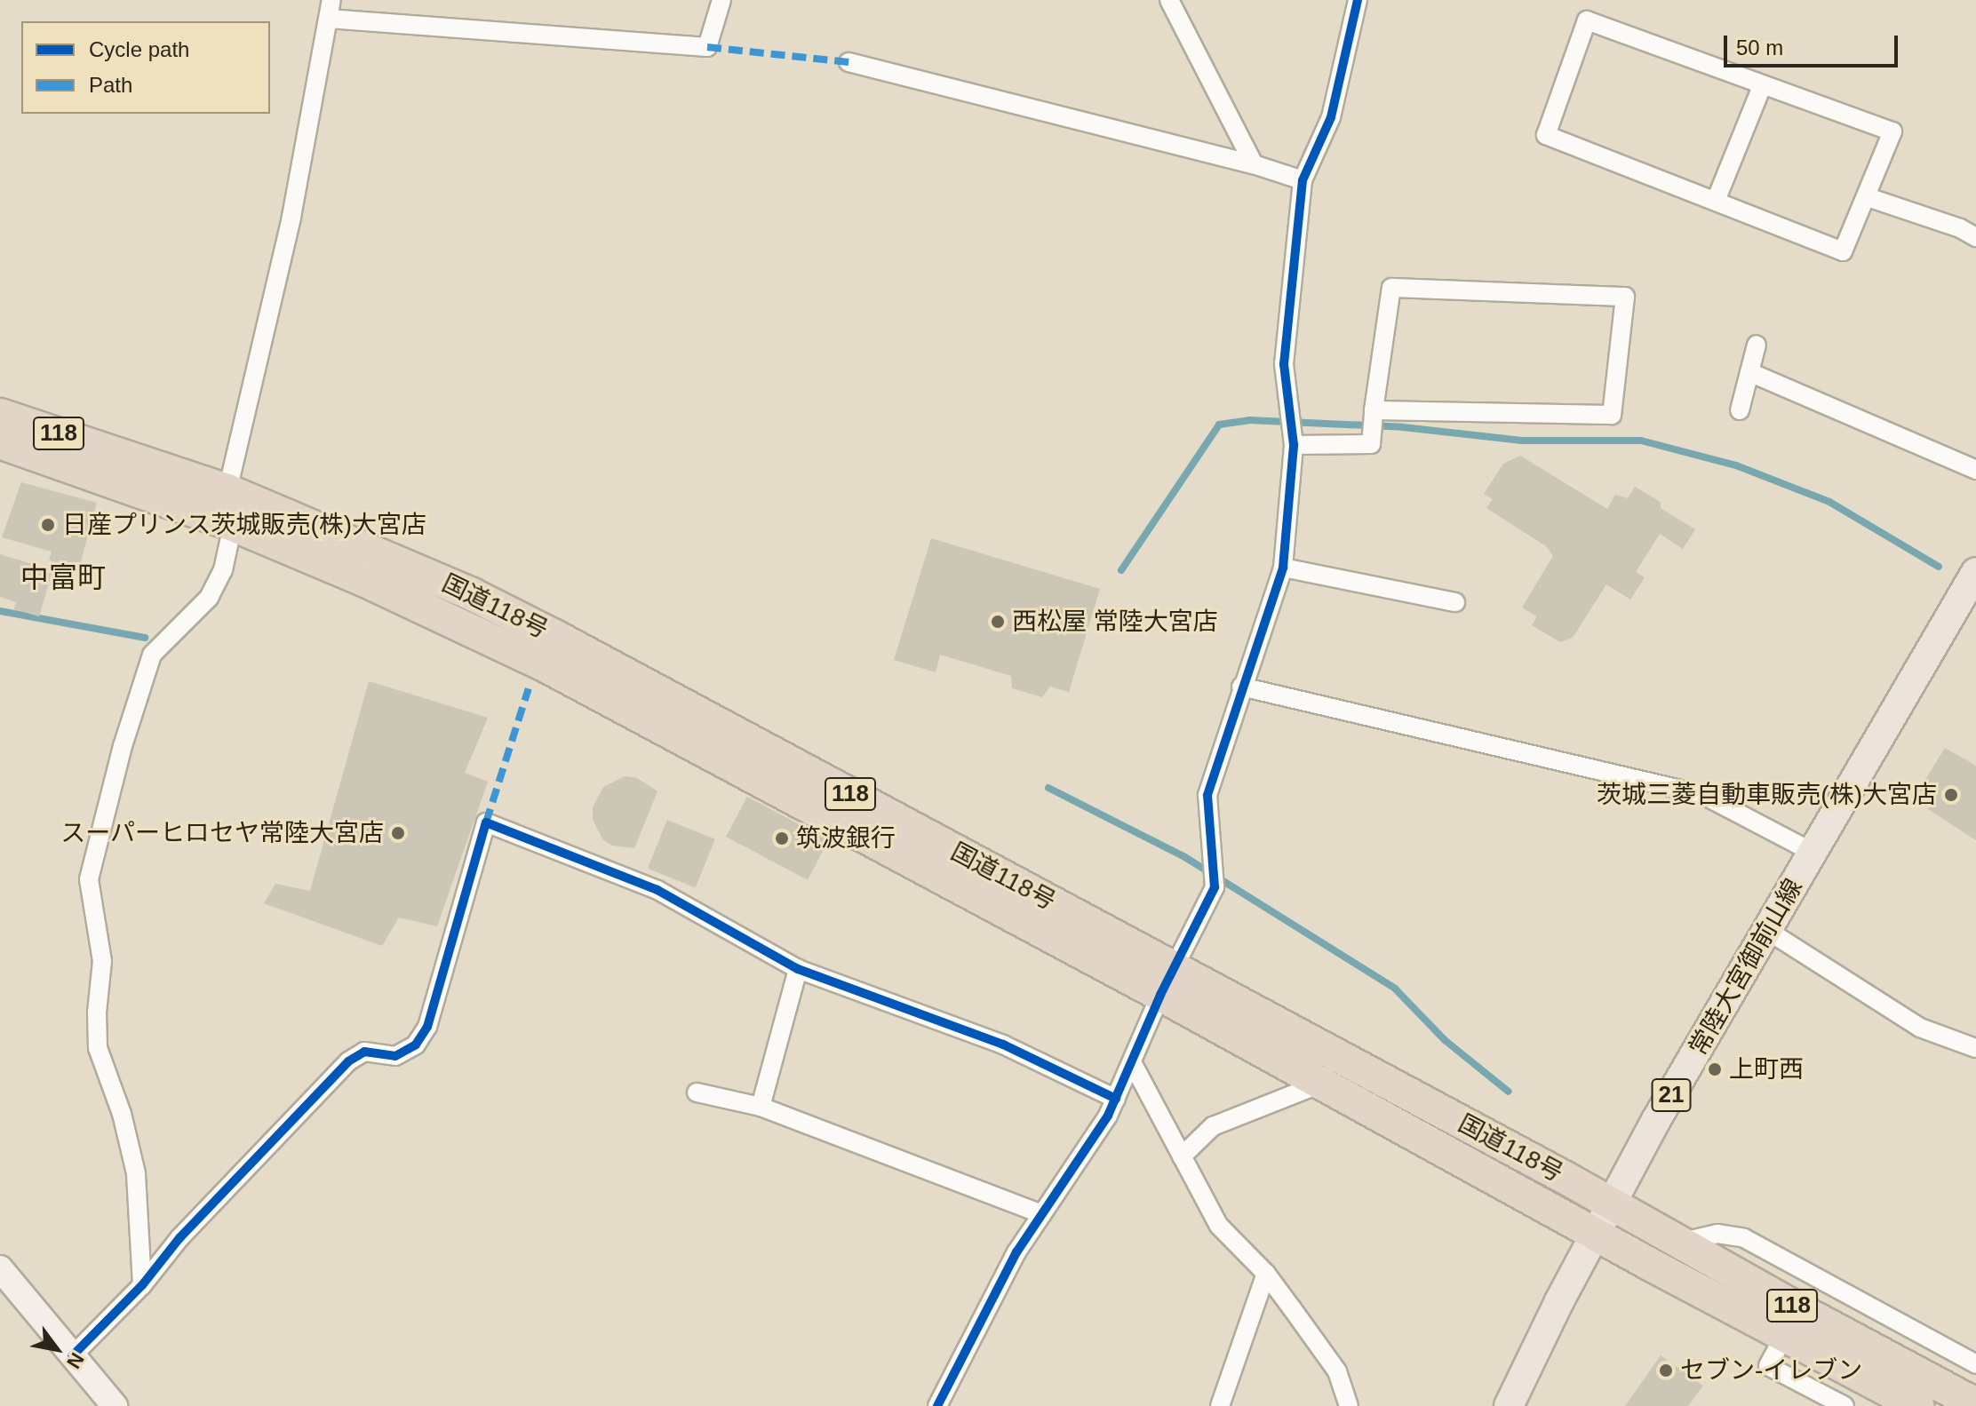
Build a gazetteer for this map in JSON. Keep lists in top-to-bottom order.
{
  "streets": {
    "highway": ["118", "国道118号"],
    "main road": ["常陸大宮御前山線", "21"]
  },
  "crossings": [
    ["国道118号", "常陸大宮御前山線"]
  ],
  "districts": ["中富町"],
  "places": [
    "日産プリンス茨城販売(株)大宮店",
    "西松屋 常陸大宮店",
    "茨城三菱自動車販売(株)大宮店",
    "スーパーヒロセヤ常陸大宮店",
    "筑波銀行",
    "上町西",
    "セブン-イレブン"
  ],
  "legend": ["Cycle path", "Path"],
  "scale_bar": "50 m",
  "north": "bottom right"
}
